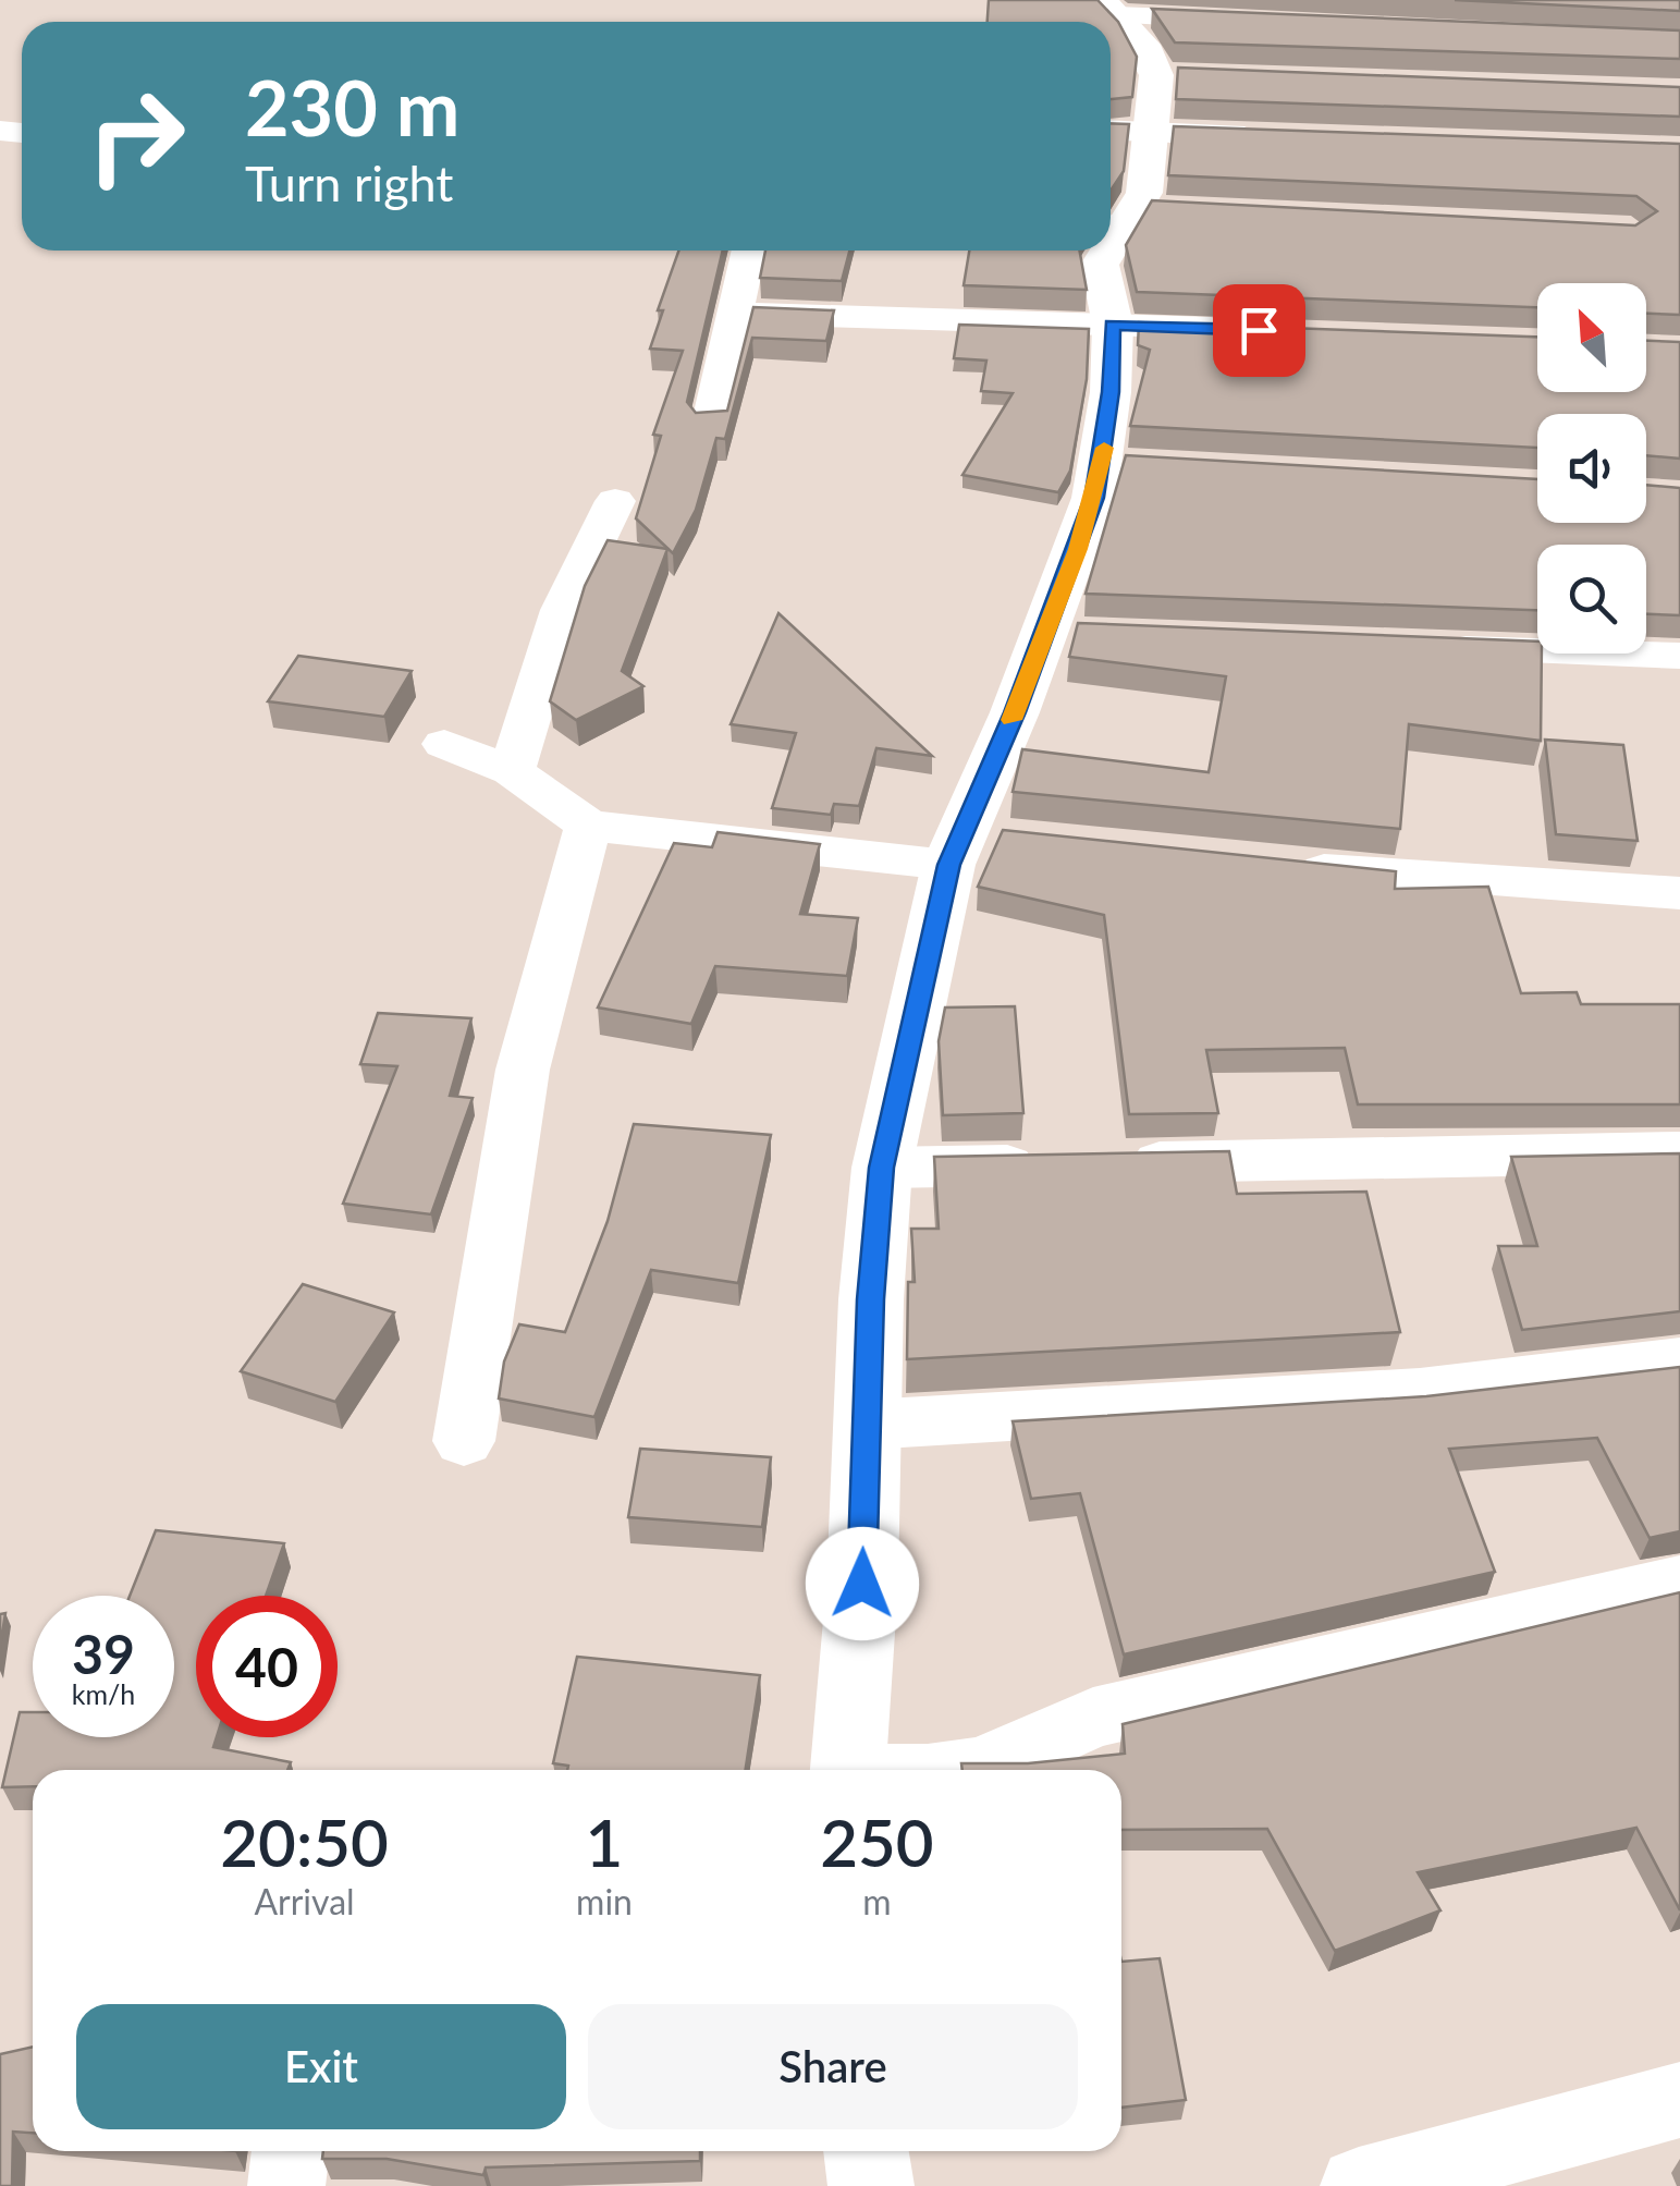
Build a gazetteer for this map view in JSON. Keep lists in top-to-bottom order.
{
  "north": "top left",
  "page": {
    "turn": ["230 m", "Turn right"],
    "speed": "39 km/h",
    "limit": "40",
    "eta": [
      "20:50",
      "Arrival",
      "1",
      "min",
      "250",
      "m"
    ],
    "buttons": ["Exit", "Share"]
  }
}
